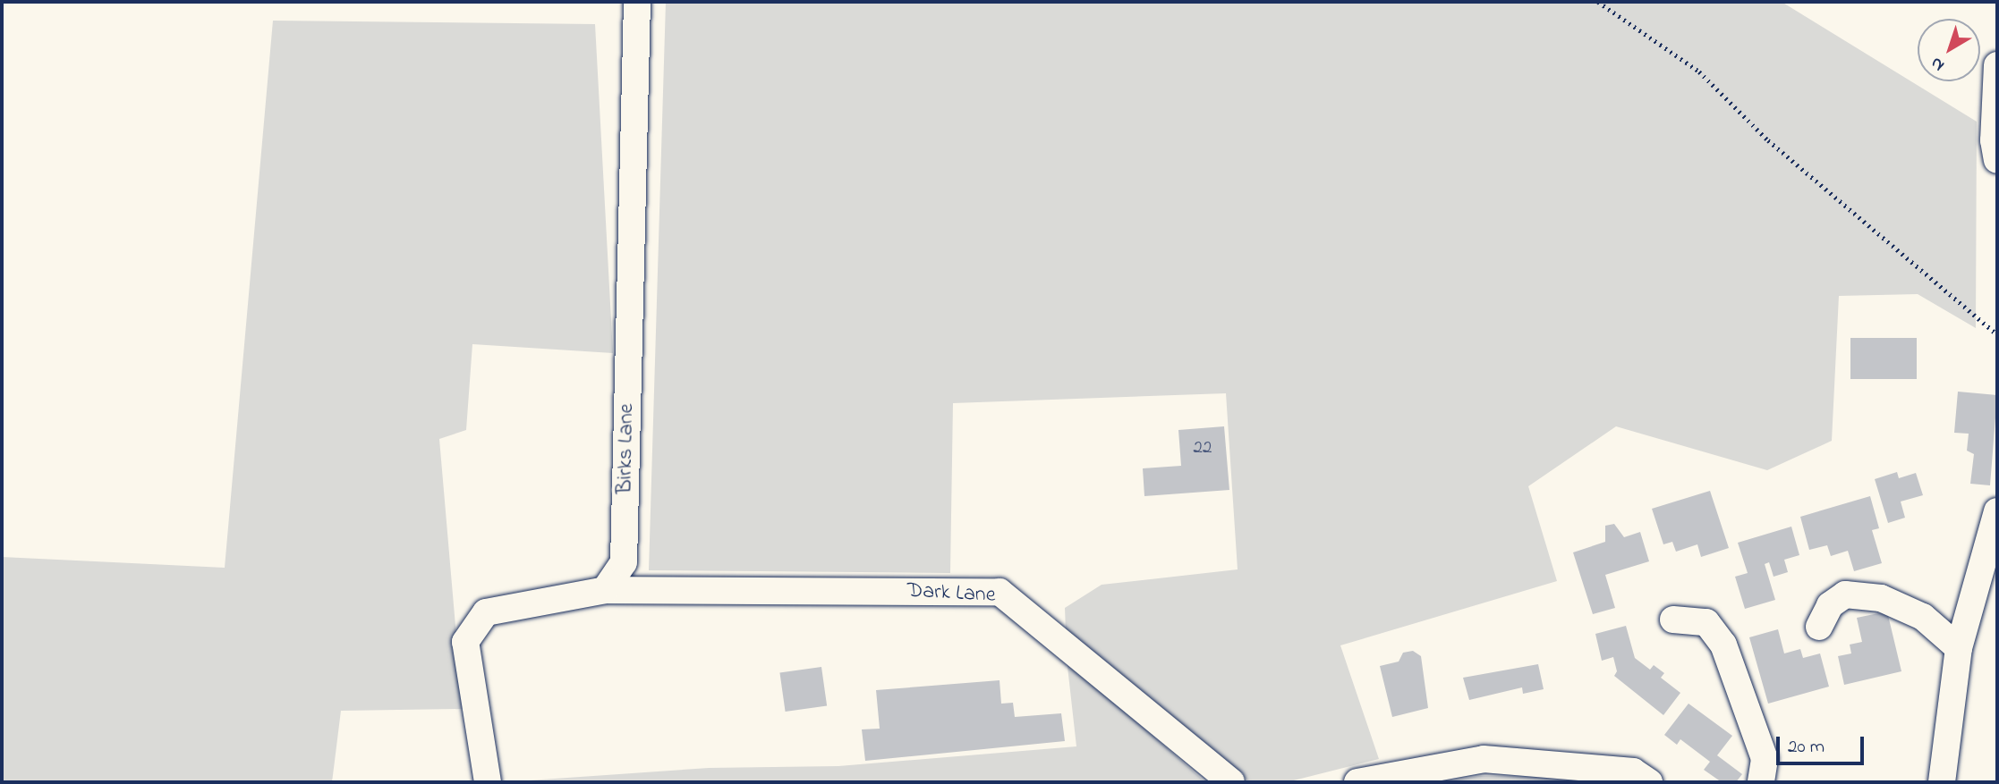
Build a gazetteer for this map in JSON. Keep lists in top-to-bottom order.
{
  "streets": {
    "street": ["Birks Lane", "Dark Lane"]
  },
  "crossings": [
    ["Birks Lane", "Dark Lane"]
  ],
  "house_numbers": ["22"],
  "scale_bar": "20 m",
  "north": "bottom left"
}
